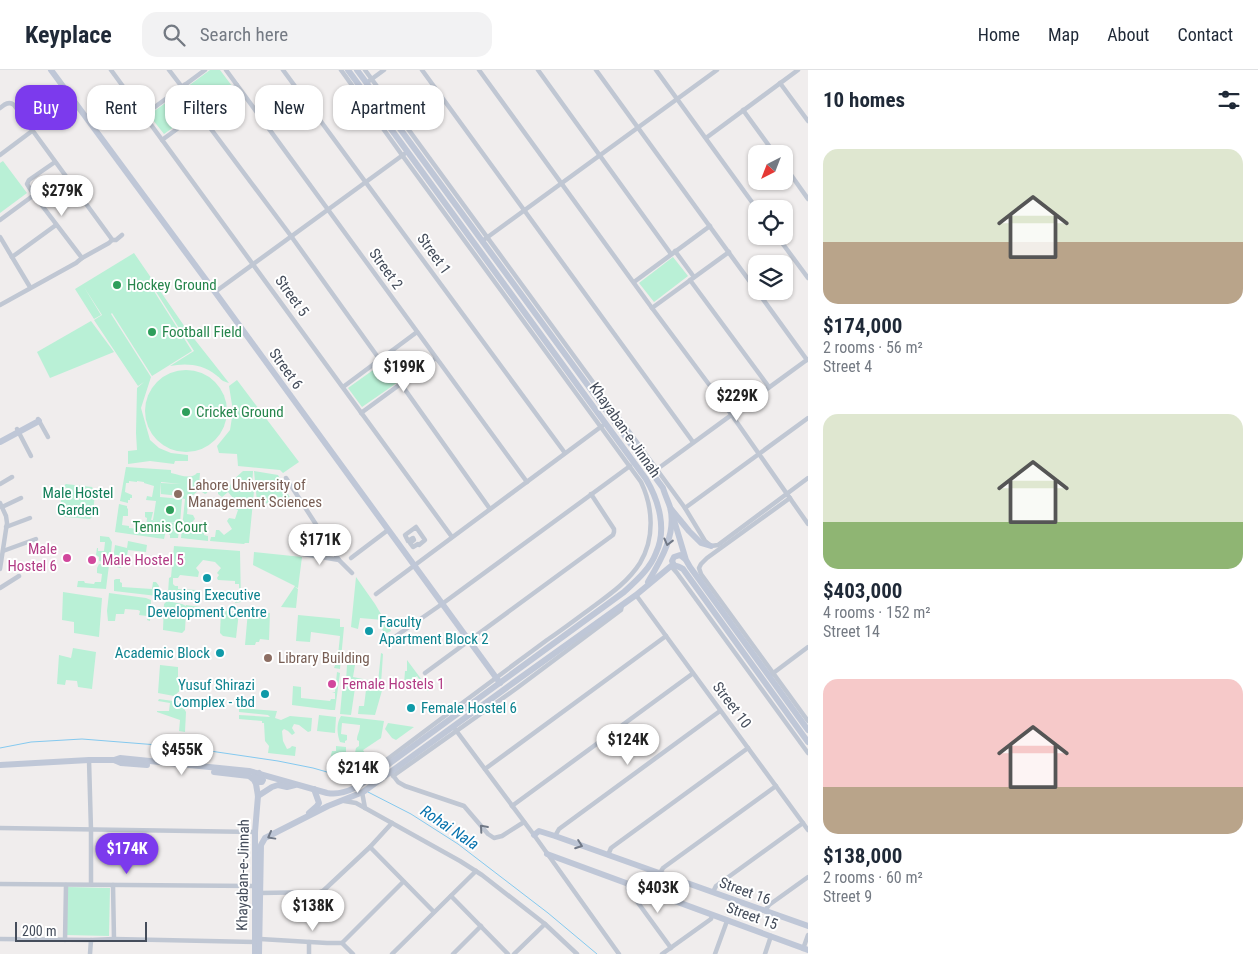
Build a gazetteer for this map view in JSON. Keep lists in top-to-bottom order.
{
  "streets": {
    "main road": [
      "Street 6",
      "Khayaban-e-Jinnah",
      "Street 16",
      "Street 15"
    ],
    "street": [
      "Street 1",
      "Street 2",
      "Street 5",
      "Street 10"
    ]
  },
  "crossings": [
    ["Street 6", "Khayaban-e-Jinnah"],
    ["Khayaban-e-Jinnah", "Street 10"]
  ],
  "water": ["Rohai Nala"],
  "parks": ["Male Hostel Garden"],
  "places": [
    "Hockey Ground",
    "Football Field",
    "Cricket Ground",
    "Lahore University of Management Sciences",
    "Tennis Court",
    "Male Hostel 6",
    "Male Hostel 5",
    "Rausing Executive Development Centre",
    "Faculty Apartment Block 2",
    "Academic Block",
    "Library Building",
    "Female Hostels 1",
    "Yusuf Shirazi Complex - tbd",
    "Female Hostel 6"
  ],
  "scale_bar": "200 m",
  "north": "bottom left",
  "page": {
    "header": "Keyplace",
    "search": "Search here",
    "nav": [
      "Home",
      "Map",
      "About",
      "Contact"
    ],
    "heading": "10 homes",
    "chip": [
      "Buy",
      "Rent",
      "Filters",
      "New",
      "Apartment"
    ],
    "list": [
      {
        "name": "$174,000",
        "note": "2 rooms · 56 m² · Street 4"
      },
      {
        "name": "$403,000",
        "note": "4 rooms · 152 m² · Street 14"
      },
      {
        "name": "$138,000",
        "note": "2 rooms · 60 m² · Street 9"
      }
    ],
    "price": [
      "$279K",
      "$199K",
      "$229K",
      "$171K",
      "$124K",
      "$455K",
      "$214K",
      "$174K",
      "$403K",
      "$138K"
    ],
    "scale": "200 m"
  }
}
